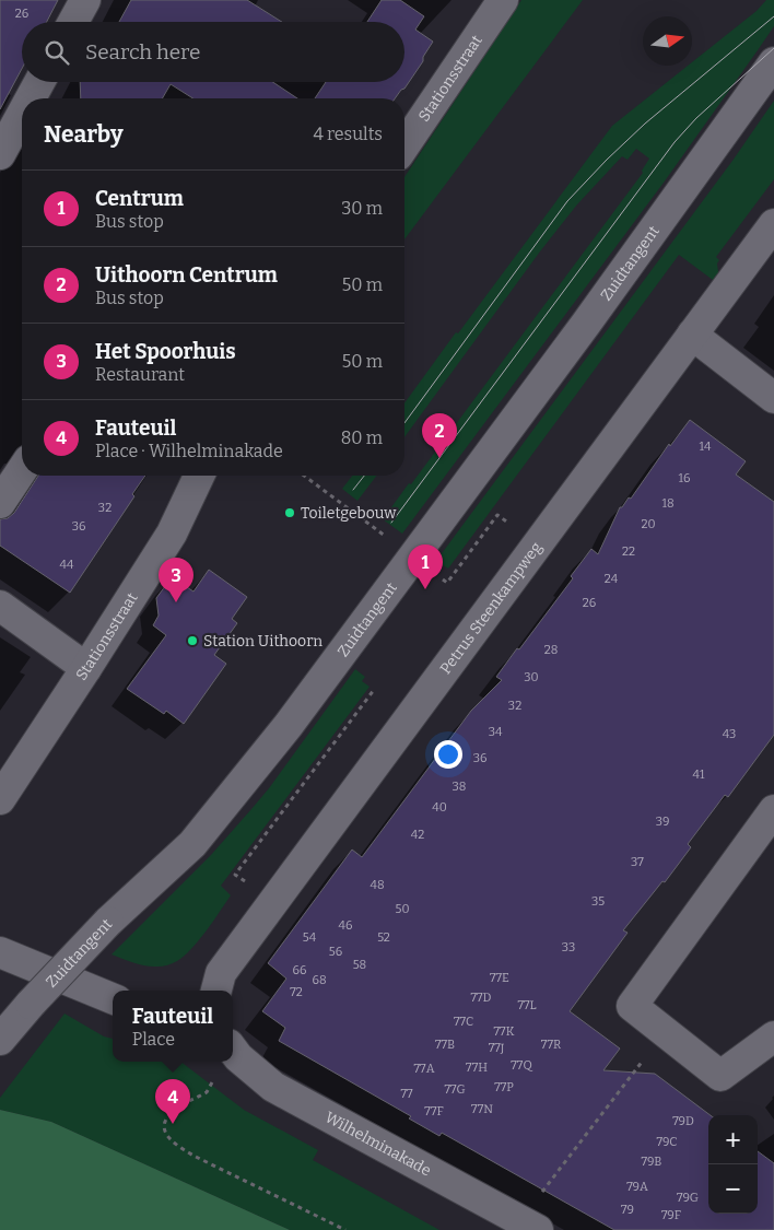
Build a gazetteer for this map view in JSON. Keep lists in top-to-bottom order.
{
  "streets": {
    "street": [
      "Stationsstraat",
      "Zuidtangent",
      "Petrus Steenkampweg",
      "Wilhelminakade"
    ]
  },
  "places": ["Toiletgebouw", "Station Uithoorn"],
  "house_numbers": [
    "26",
    "14",
    "16",
    "18",
    "32",
    "20",
    "36",
    "22",
    "44",
    "24",
    "26",
    "28",
    "30",
    "32",
    "34",
    "43",
    "36",
    "41",
    "38",
    "40",
    "39",
    "42",
    "37",
    "48",
    "35",
    "50",
    "46",
    "54",
    "52",
    "33",
    "56",
    "58",
    "66",
    "77E",
    "68",
    "72",
    "77D",
    "77L",
    "77C",
    "77K",
    "77B",
    "77R",
    "77J",
    "77Q",
    "77H",
    "77A",
    "77P",
    "77G",
    "77",
    "77N",
    "77F",
    "79D",
    "79C",
    "79B",
    "79A",
    "79G",
    "79",
    "79F"
  ],
  "north": "right",
  "page": {
    "search": "Search here",
    "heading": ["Nearby", "4 results"],
    "list": [
      {
        "mark": "1",
        "name": "Centrum",
        "note": "Bus stop",
        "value": "30 m"
      },
      {
        "mark": "2",
        "name": "Uithoorn Centrum",
        "note": "Bus stop",
        "value": "50 m"
      },
      {
        "mark": "3",
        "name": "Het Spoorhuis",
        "note": "Restaurant",
        "value": "50 m"
      },
      {
        "mark": "4",
        "name": "Fauteuil",
        "note": "Place · Wilhelminakade",
        "value": "80 m"
      }
    ],
    "pins": [
      "2",
      "1",
      "3",
      "4"
    ],
    "popup": ["Fauteuil", "Place"],
    "map_buttons": ["+", "−"]
  }
}
